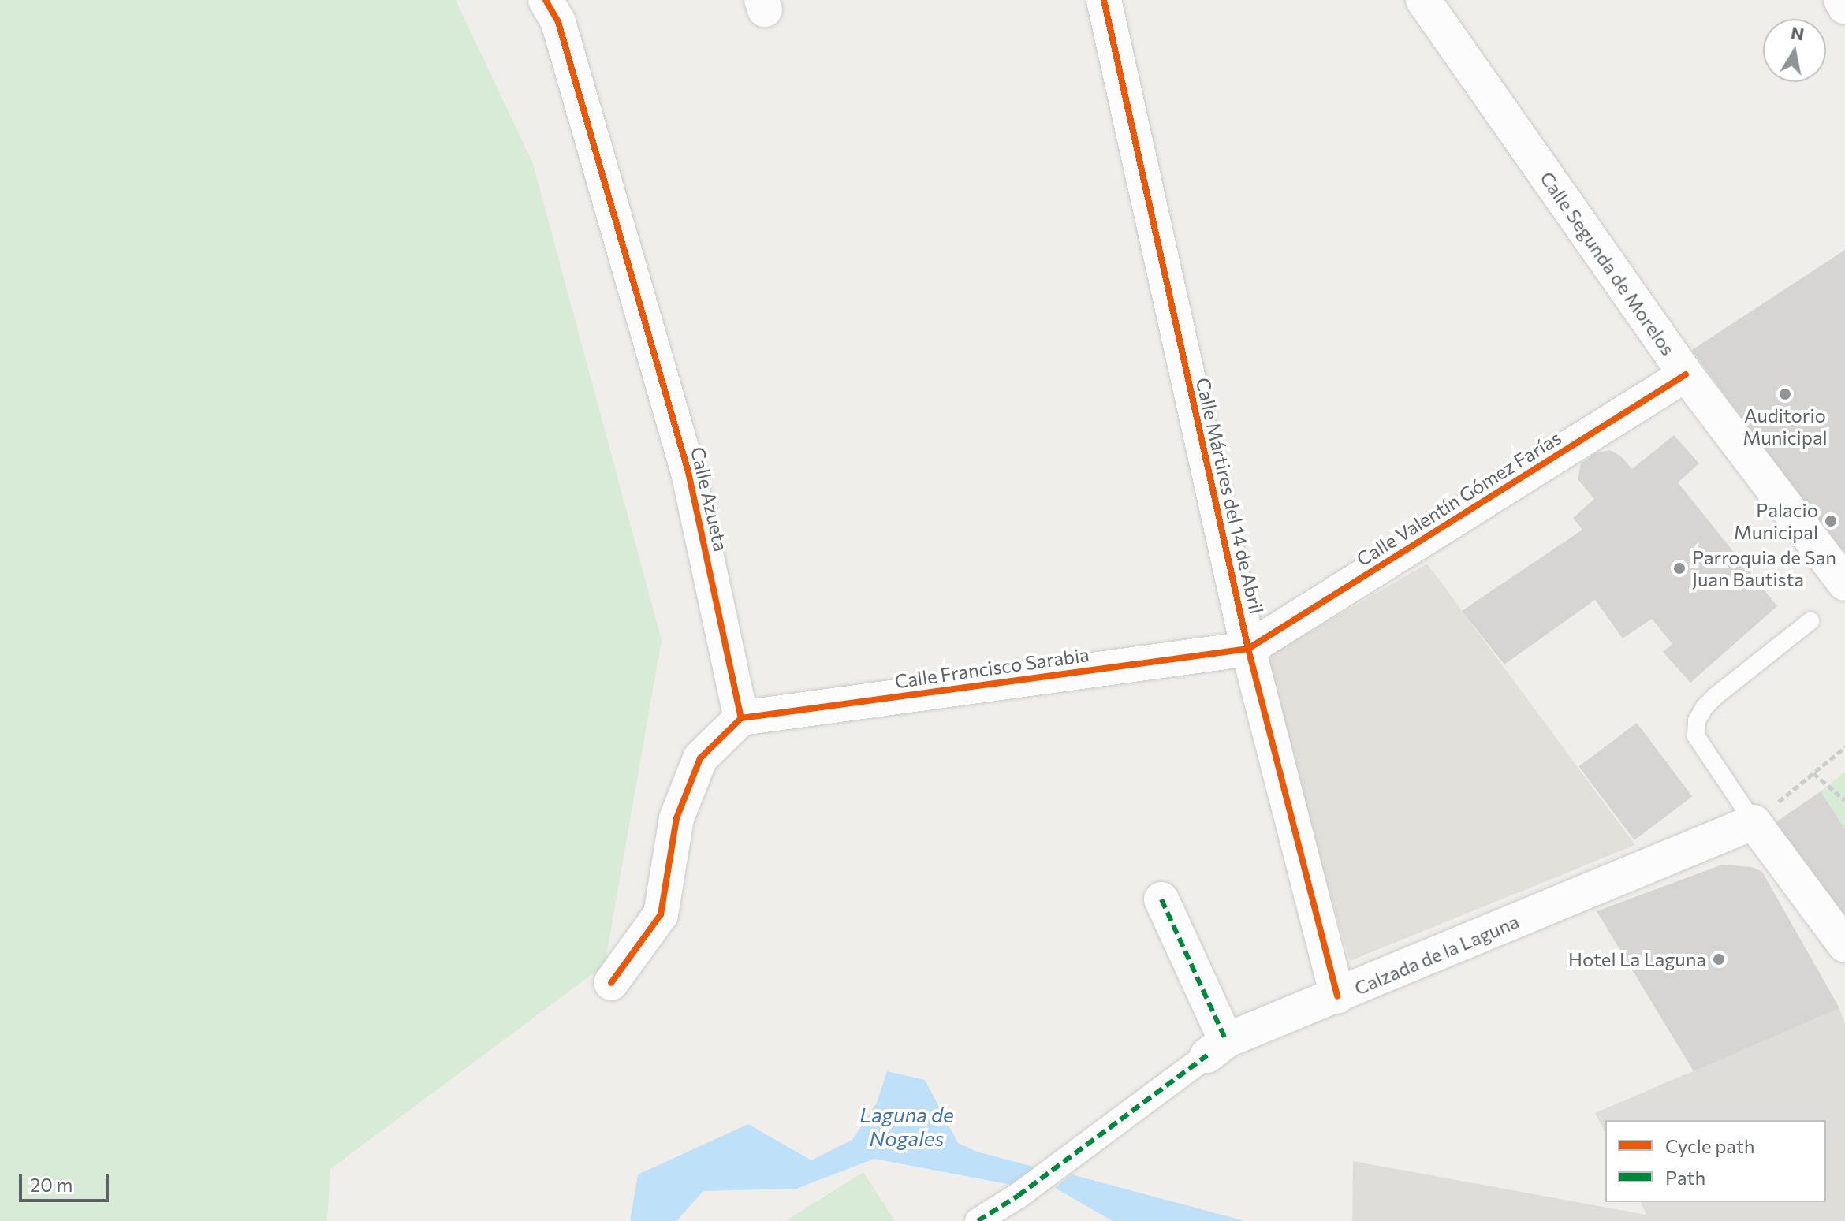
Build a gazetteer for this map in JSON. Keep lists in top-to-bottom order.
{
  "streets": {
    "street": [
      "Calle Segunda de Morelos",
      "Calle Mártires del 14 de Abril",
      "Calle Valentín Gómez Farías",
      "Calle Azueta",
      "Calle Francisco Sarabia",
      "Calzada de la Laguna"
    ]
  },
  "crossings": [
    ["Calle Segunda de Morelos", "Calle Valentín Gómez Farías"],
    ["Calle Mártires del 14 de Abril", "Calle Valentín Gómez Farías"],
    ["Calle Mártires del 14 de Abril", "Calle Francisco Sarabia"],
    ["Calle Mártires del 14 de Abril", "Calzada de la Laguna"],
    ["Calle Valentín Gómez Farías", "Calle Francisco Sarabia"],
    ["Calle Azueta", "Calle Francisco Sarabia"]
  ],
  "water": ["Laguna de Nogales"],
  "places": [
    "Auditorio Municipal",
    "Palacio Municipal",
    "Parroquia de San Juan Bautista",
    "Hotel La Laguna"
  ],
  "legend": ["Cycle path", "Path"],
  "scale_bar": "20 m",
  "north": "top"
}
